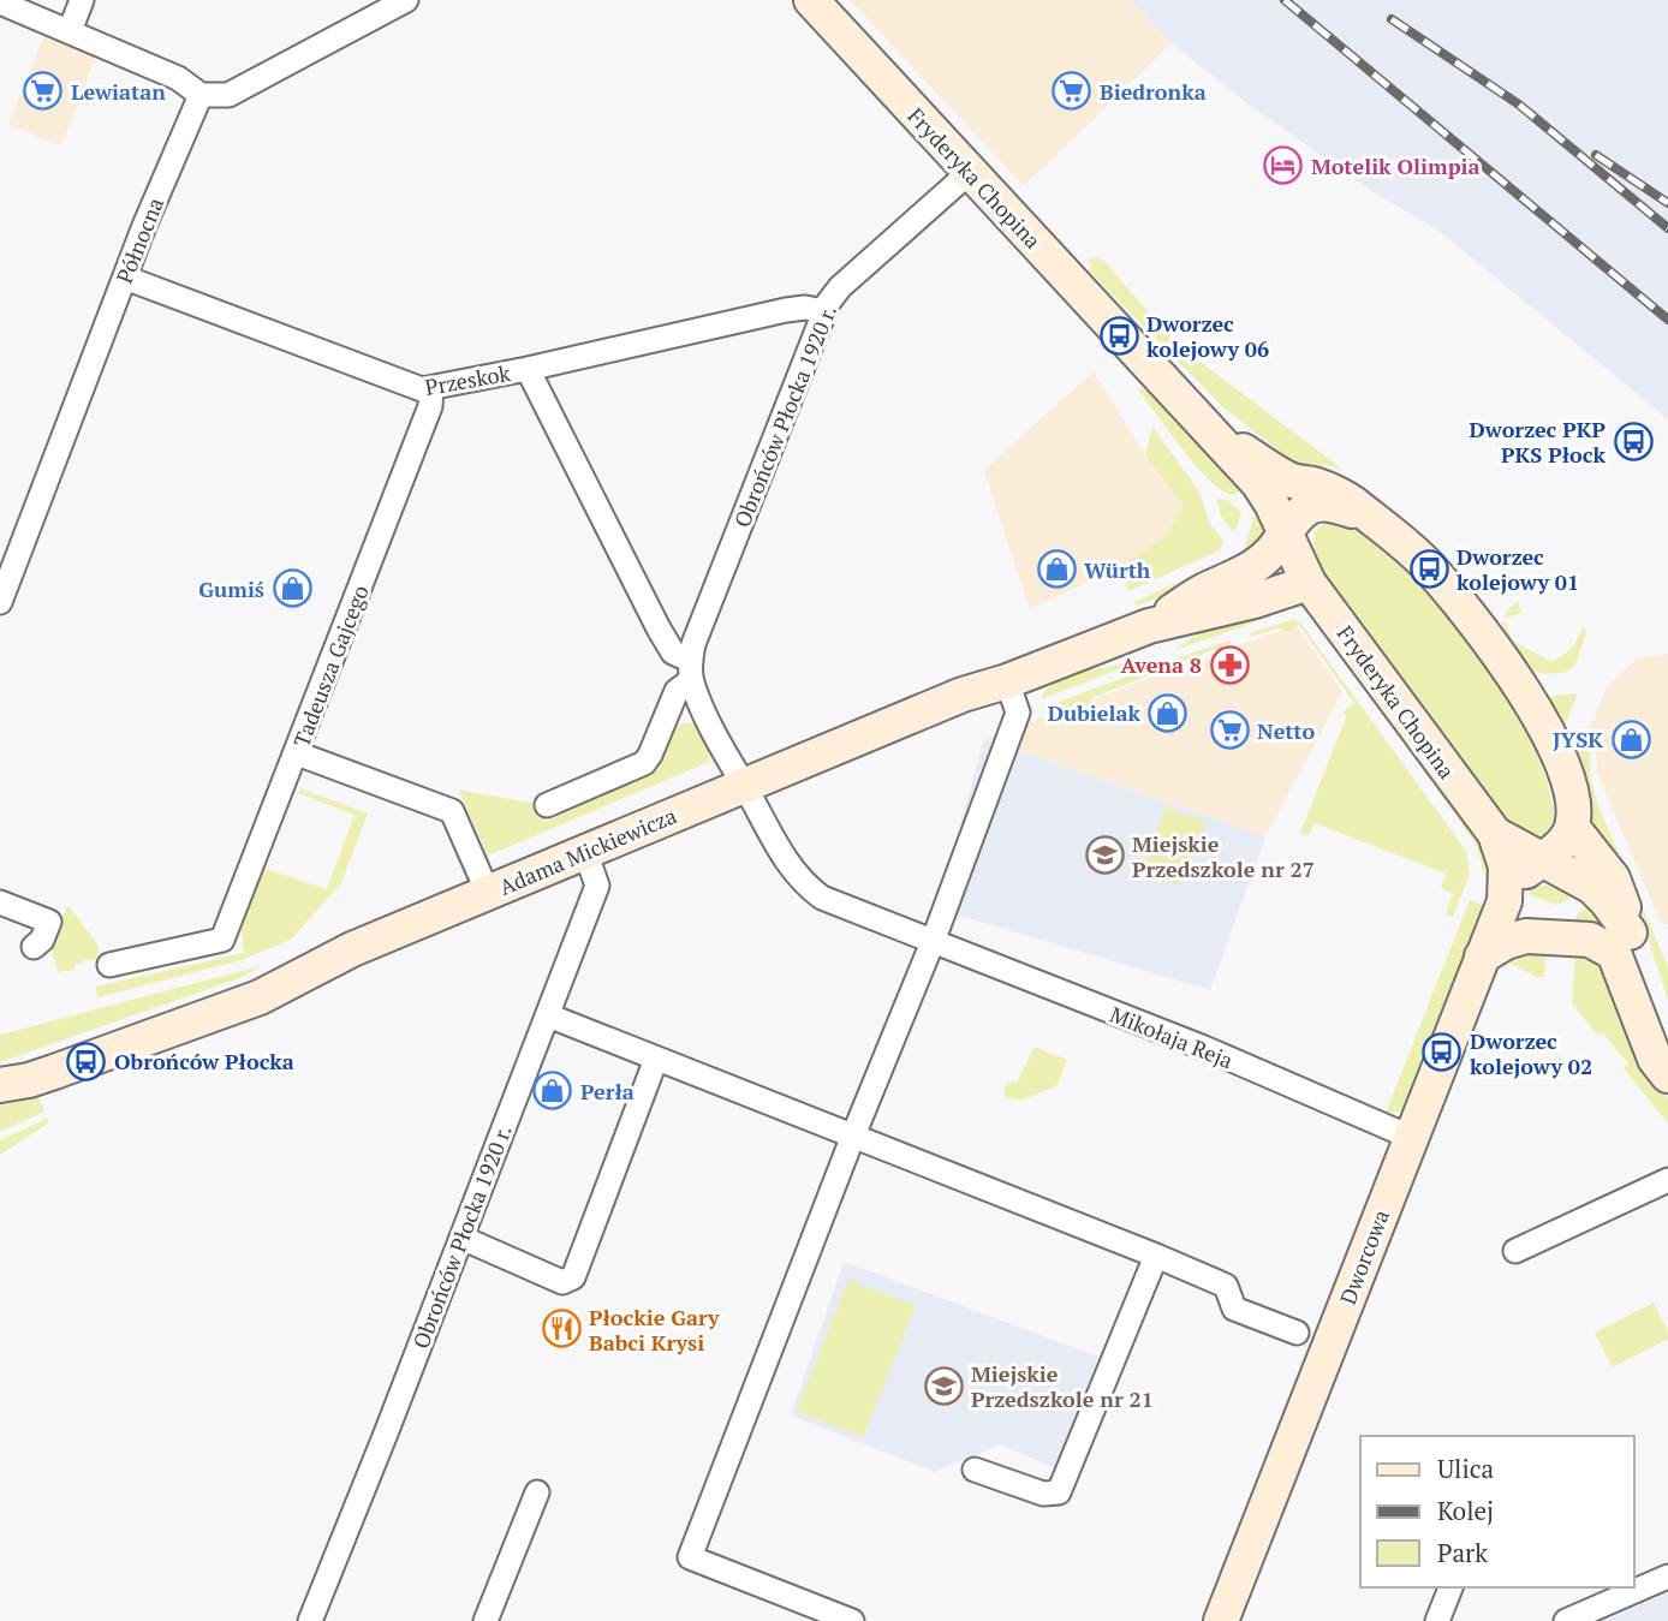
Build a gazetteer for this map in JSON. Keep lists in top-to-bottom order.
{
  "streets": {
    "street": [
      "Fryderyka Chopina",
      "Północna",
      "Przeskok",
      "Obrońców Płocka 1920 r.",
      "Tadeusza Gajcego",
      "Adama Mickiewicza",
      "Mikołaja Reja",
      "Dworcowa"
    ]
  },
  "crossings": [
    ["Fryderyka Chopina", "Obrońców Płocka 1920 r."],
    ["Fryderyka Chopina", "Adama Mickiewicza"],
    ["Fryderyka Chopina", "Dworcowa"],
    ["Północna", "Przeskok"],
    ["Przeskok", "Obrońców Płocka 1920 r."],
    ["Przeskok", "Tadeusza Gajcego"],
    ["Obrońców Płocka 1920 r.", "Adama Mickiewicza"],
    ["Obrońców Płocka 1920 r.", "Mikołaja Reja"],
    ["Adama Mickiewicza", "Mikołaja Reja"],
    ["Mikołaja Reja", "Dworcowa"]
  ],
  "places": {
    "supermarket": ["Lewiatan", "Biedronka", "Netto"],
    "hotel": ["Motelik Olimpia"],
    "bus stop": [
      "Dworzec kolejowy 06",
      "Dworzec PKP PKS Płock",
      "Dworzec kolejowy 01",
      "Dworzec kolejowy 02",
      "Obrońców Płocka"
    ],
    "shop": [
      "Würth",
      "Gumiś",
      "Dubielak",
      "JYSK",
      "Perła"
    ],
    "pharmacy": ["Avena 8"],
    "school or university": ["Miejskie Przedszkole nr 27", "Miejskie Przedszkole nr 21"],
    "restaurant": ["Płockie Gary Babci Krysi"]
  },
  "legend": ["Ulica", "Kolej", "Park"]
}
